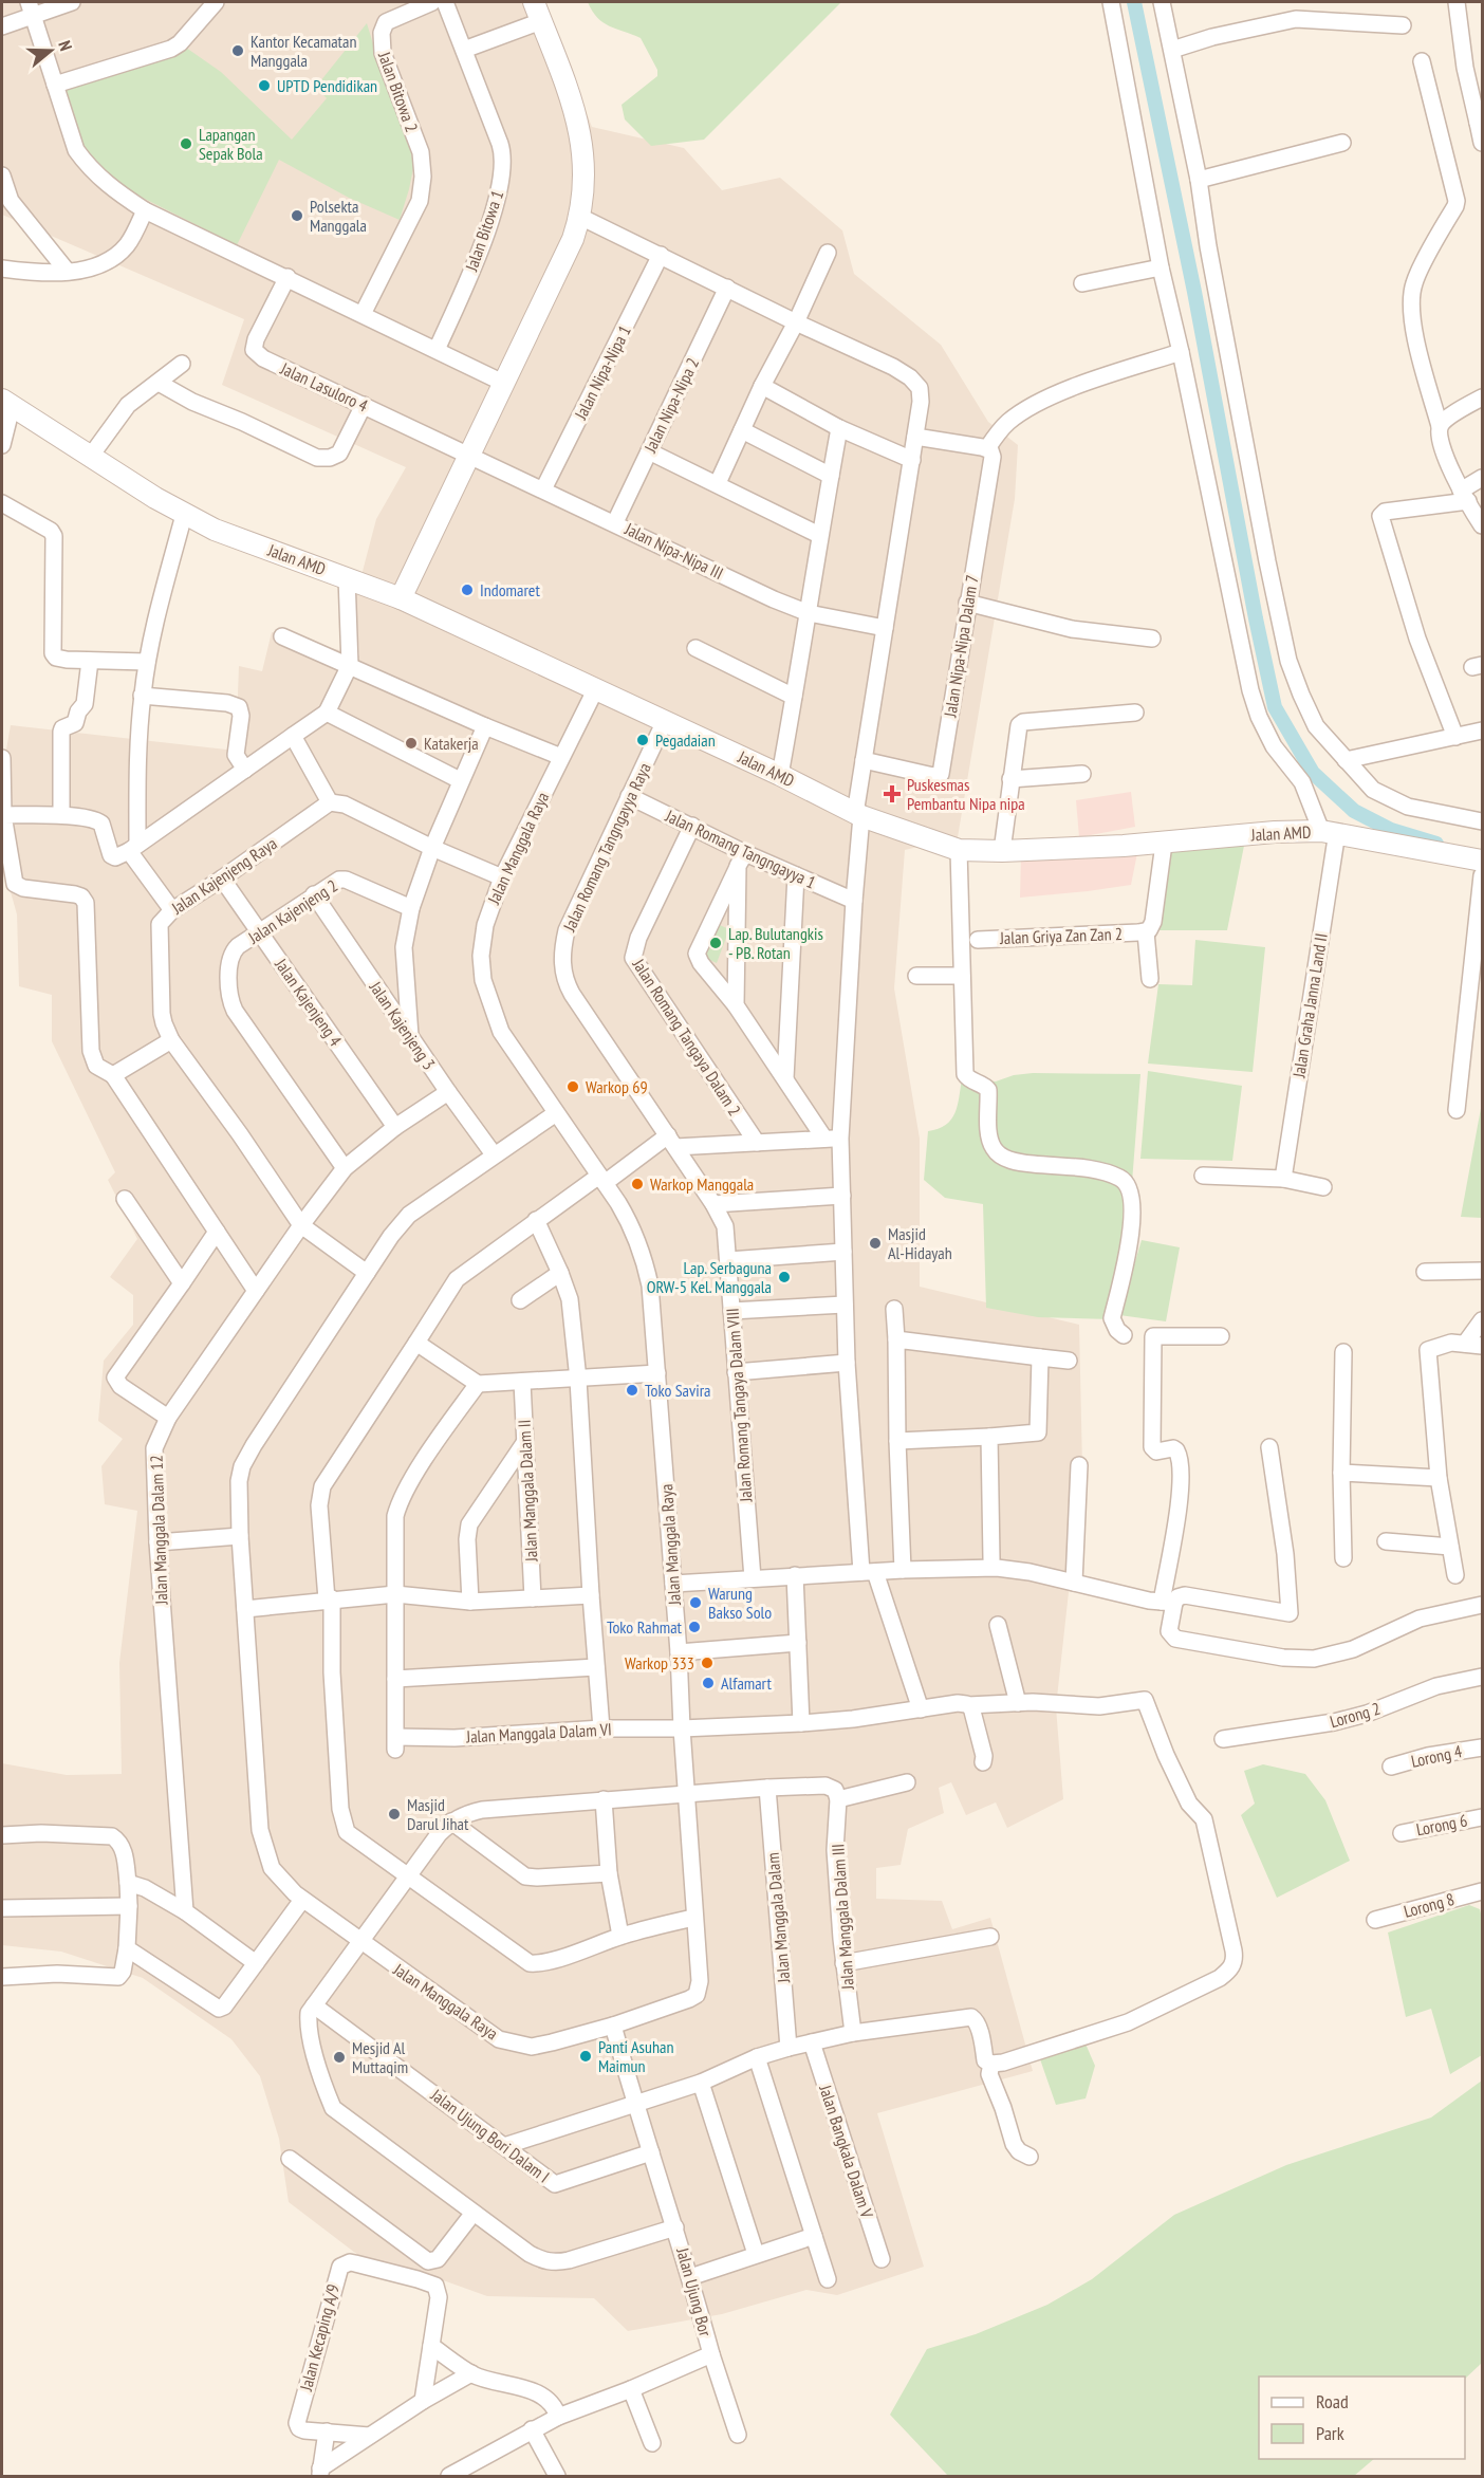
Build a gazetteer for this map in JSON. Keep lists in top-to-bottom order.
{
  "streets": {
    "street": [
      "Jalan Bitowa 2",
      "Jalan Bitowa 1",
      "Jalan Nipa-Nipa 1",
      "Jalan Lasuloro 4",
      "Jalan Nipa-Nipa 2",
      "Jalan Nipa-Nipa III",
      "Jalan AMD",
      "Jalan Nipa-Nipa Dalam 7",
      "Jalan Romang Tangngayya Raya",
      "Jalan Manggala Raya",
      "Jalan Romang Tangngayya 1",
      "Jalan Kajenjeng Raya",
      "Jalan Kajenjeng 2",
      "Jalan Griya Zan Zan 2",
      "Jalan Kajenjeng 4",
      "Jalan Graha Janna Land II",
      "Jalan Kajenjeng 3",
      "Jalan Romang Tangaya Dalam 2",
      "Jalan Romang Tangaya Dalam VIII",
      "Jalan Manggala Dalam II",
      "Jalan Manggala Dalam 12",
      "Lorong 2",
      "Jalan Manggala Dalam VI",
      "Lorong 4",
      "Lorong 6",
      "Lorong 8",
      "Jalan Manggala Dalam III",
      "Jalan Manggala Dalam",
      "Jalan Ujung Bori Dalam I",
      "Jalan Bangkala Dalam V",
      "Jalan Ujung Bor",
      "Jalan Kecaping A/9"
    ]
  },
  "crossings": [
    ["Jalan Nipa-Nipa 1", "Jalan Nipa-Nipa III"],
    ["Jalan Lasuloro 4", "Jalan Nipa-Nipa III"],
    ["Jalan Nipa-Nipa 2", "Jalan Nipa-Nipa III"],
    ["Jalan AMD", "Jalan Romang Tangngayya Raya"],
    ["Jalan AMD", "Jalan Manggala Raya"],
    ["Jalan AMD", "Jalan Griya Zan Zan 2"],
    ["Jalan AMD", "Jalan Graha Janna Land II"],
    ["Jalan Romang Tangngayya Raya", "Jalan Romang Tangngayya 1"],
    ["Jalan Romang Tangngayya Raya", "Jalan Romang Tangaya Dalam VIII"],
    ["Jalan Manggala Raya", "Jalan Kajenjeng Raya"],
    ["Jalan Manggala Raya", "Jalan Kajenjeng 3"],
    ["Jalan Manggala Raya", "Jalan Manggala Dalam VI"],
    ["Jalan Manggala Raya", "Jalan Ujung Bor"],
    ["Jalan Romang Tangngayya 1", "Jalan Romang Tangaya Dalam 2"],
    ["Jalan Kajenjeng Raya", "Jalan Kajenjeng 4"],
    ["Jalan Kajenjeng Raya", "Jalan Manggala Dalam 12"],
    ["Jalan Kajenjeng 2", "Jalan Kajenjeng 4"],
    ["Jalan Kajenjeng 2", "Jalan Kajenjeng 3"],
    ["Jalan Kajenjeng 2", "Jalan Manggala Dalam 12"],
    ["Jalan Kajenjeng 4", "Jalan Manggala Dalam 12"],
    ["Jalan Kajenjeng 3", "Jalan Manggala Dalam 12"],
    ["Jalan Ujung Bori Dalam I", "Jalan Ujung Bor"]
  ],
  "places": {
    "other": [
      "Kantor Kecamatan Manggala",
      "UPTD Pendidikan",
      "Lapangan Sepak Bola",
      "Polsekta Manggala",
      "Indomaret",
      "Pegadaian",
      "Katakerja",
      "Lap. Bulutangkis - PB. Rotan",
      "Warkop 69",
      "Warkop Manggala",
      "Masjid Al-Hidayah",
      "Lap. Serbaguna ORW-5 Kel. Manggala",
      "Toko Savira",
      "Warung Bakso Solo",
      "Toko Rahmat",
      "Warkop 333",
      "Alfamart",
      "Masjid Darul Jihat",
      "Panti Asuhan Maimun",
      "Mesjid Al Muttaqim"
    ],
    "health": ["Puskesmas Pembantu Nipa nipa"]
  },
  "legend": ["Road", "Park"],
  "north": "right"
}
